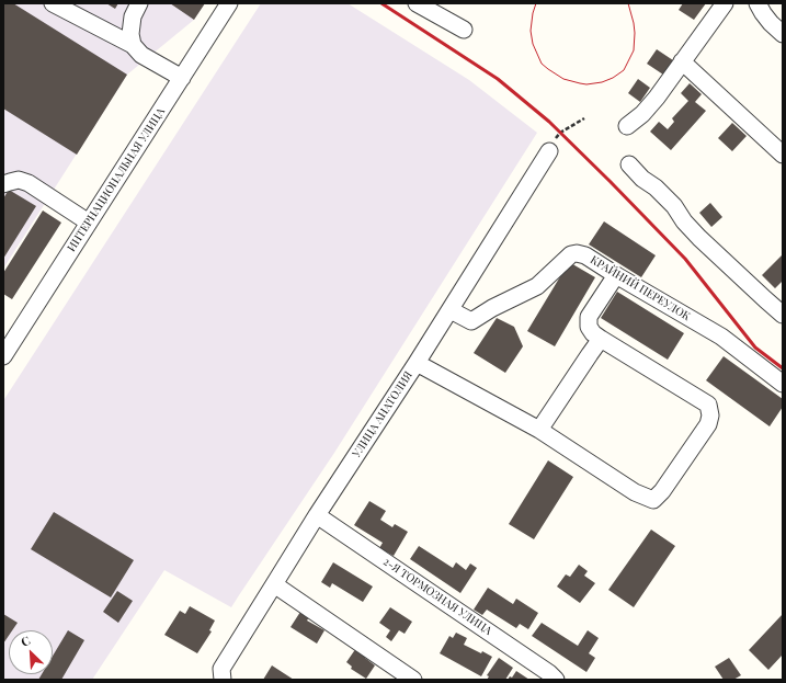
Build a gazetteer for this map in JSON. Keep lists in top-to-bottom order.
{
  "streets": {
    "street": [
      "ИНТЕРНАЦИОНАЛЬНАЯ УЛИЦА",
      "КРАЙНИЙ ПЕРЕУЛОК",
      "УЛИЦА АНАТОЛИЯ",
      "2-Я ТОРМОЗНАЯ УЛИЦА"
    ]
  },
  "crossings": [
    ["КРАЙНИЙ ПЕРЕУЛОК", "УЛИЦА АНАТОЛИЯ"],
    ["УЛИЦА АНАТОЛИЯ", "2-Я ТОРМОЗНАЯ УЛИЦА"]
  ],
  "north": "top left"
}
